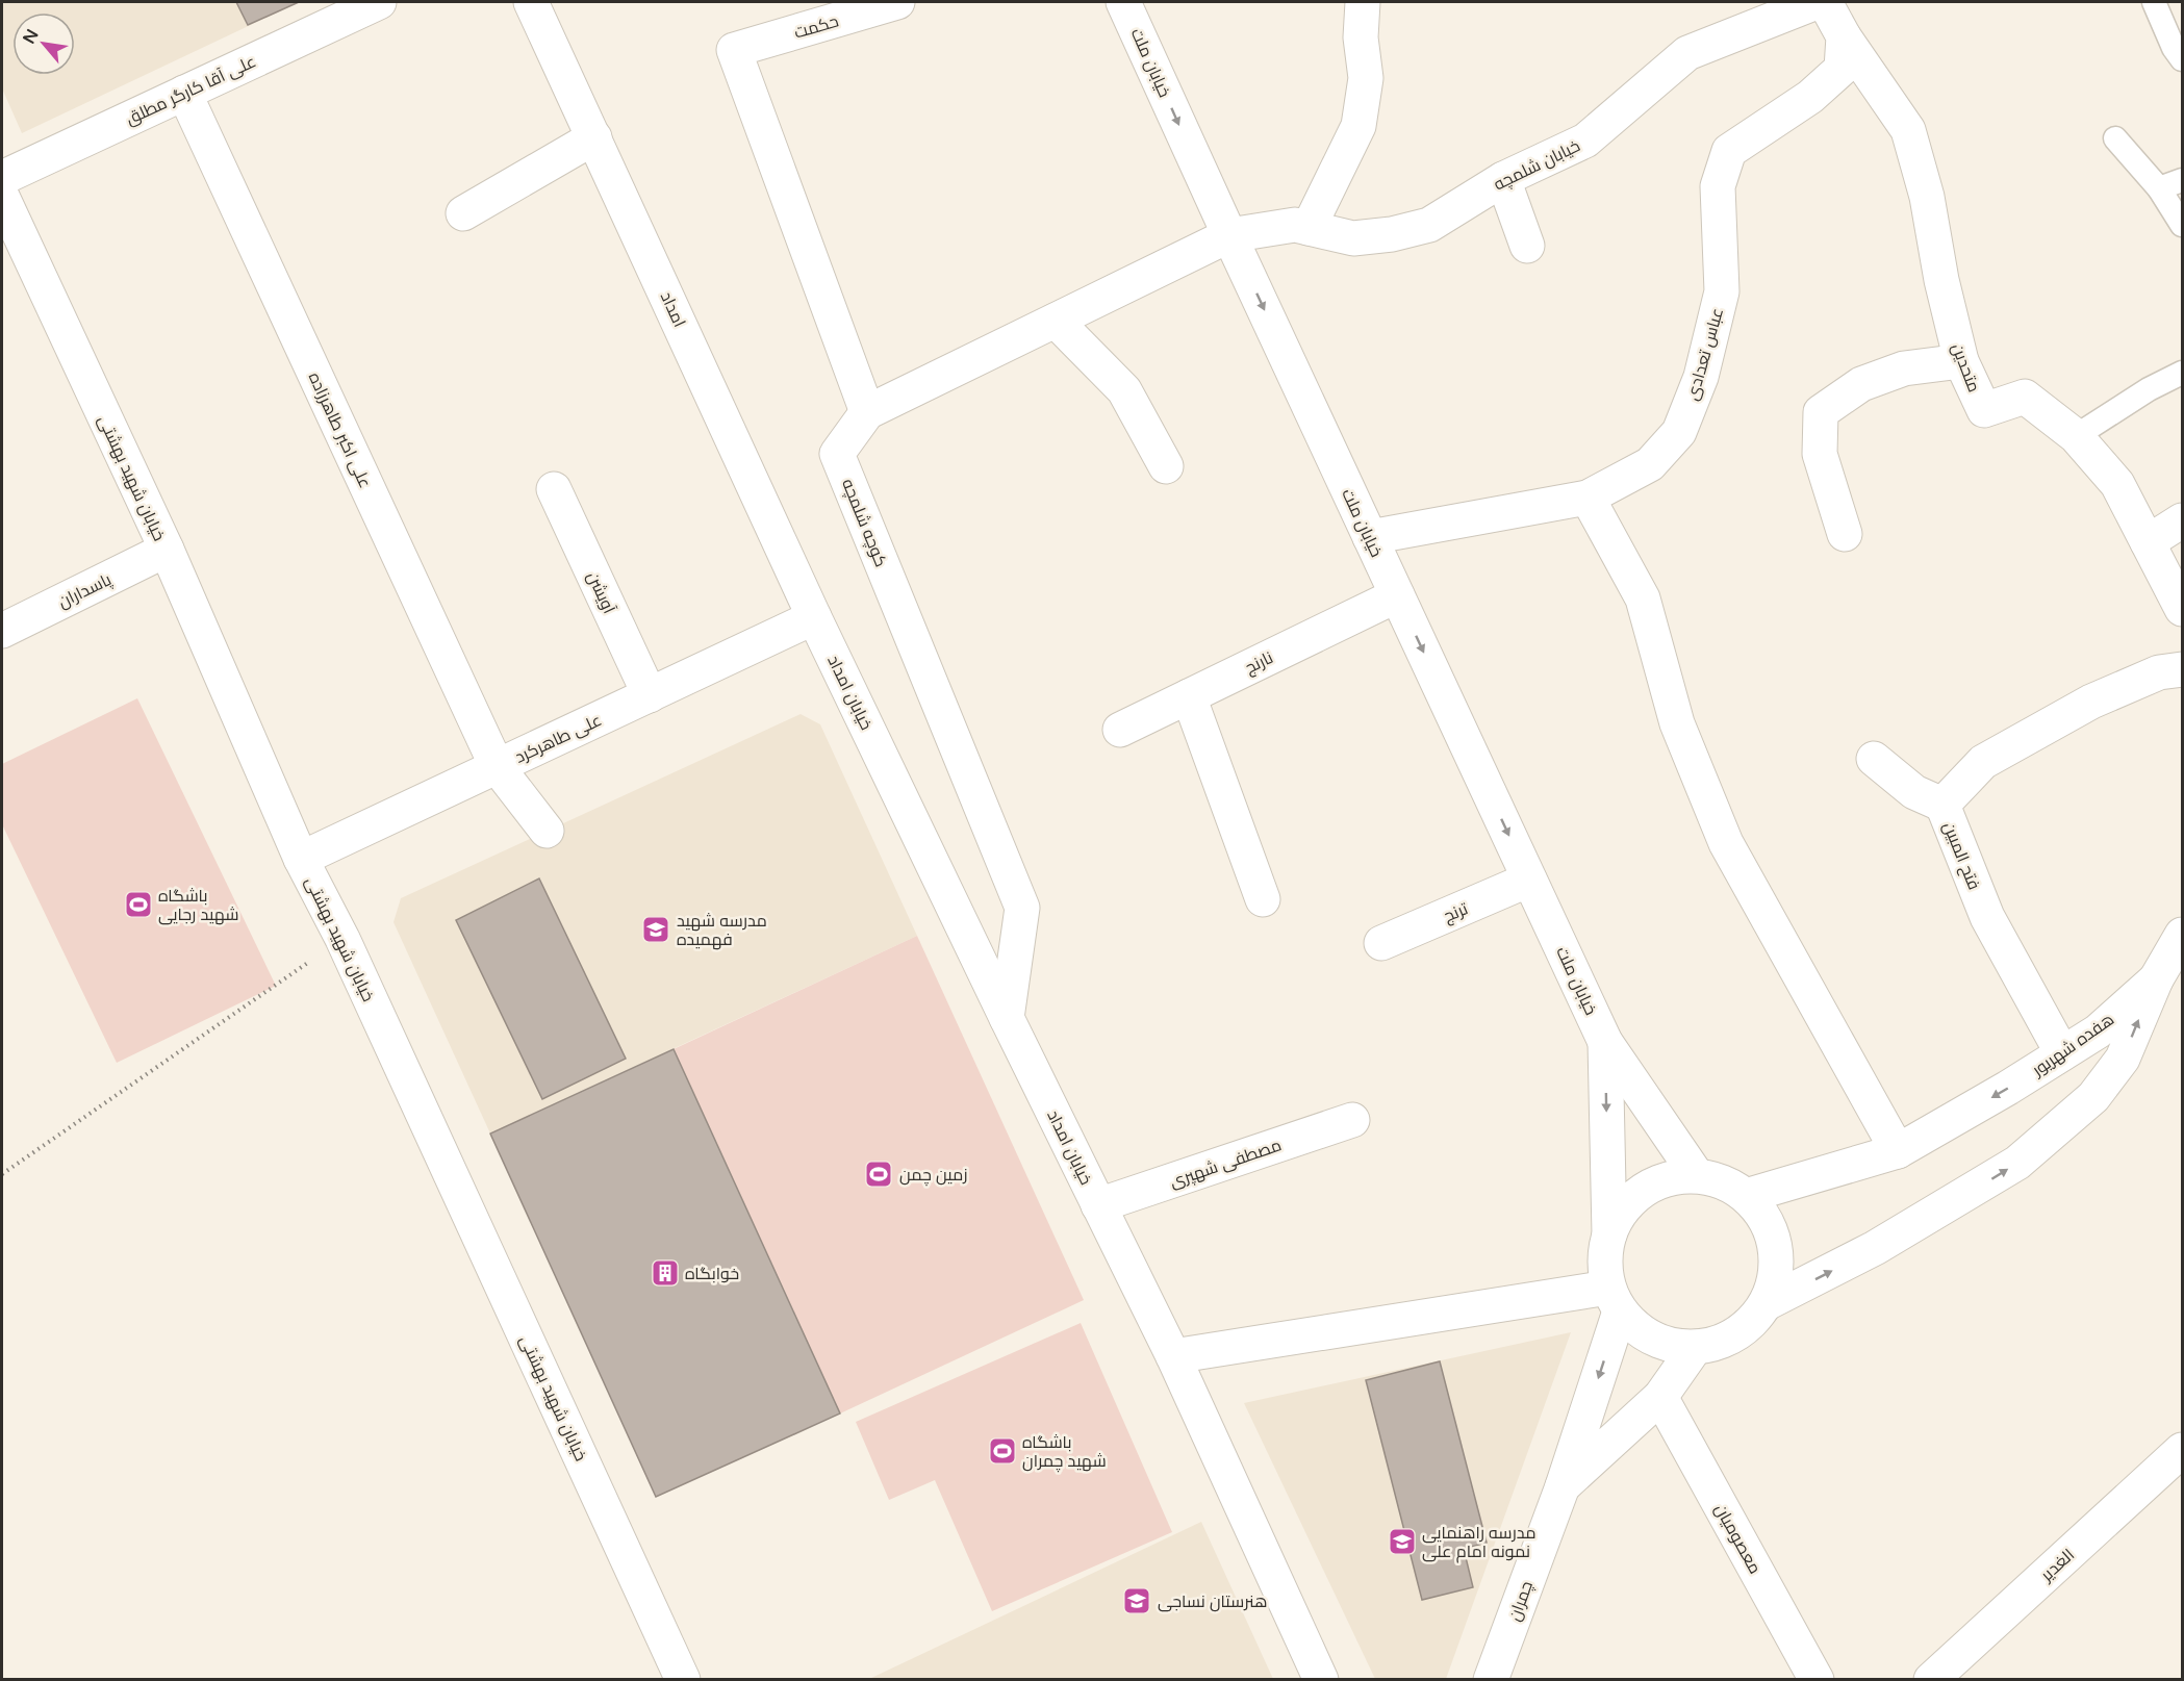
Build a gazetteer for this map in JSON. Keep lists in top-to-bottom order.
{
  "streets": {
    "street": [
      "حکمت",
      "خیابان ملت",
      "علی آقا کارگر مطلق",
      "خیابان شلمچه",
      "امداد",
      "عباس تعدادی",
      "متحدین",
      "علی اکبر طاهرزاده",
      "خیابان شهید بهشتی",
      "کوچه شلمچه",
      "پاسداران",
      "آویشن",
      "نارنج",
      "خیابان امداد",
      "علی طاهرکرد",
      "فتح المبین",
      "ترنج",
      "هفده شهریور",
      "مصطفی شهپری",
      "معصومیان",
      "الغدیر",
      "چمران"
    ]
  },
  "crossings": [
    ["حکمت", "کوچه شلمچه"],
    ["خیابان ملت", "خیابان شلمچه"],
    ["خیابان ملت", "عباس تعدادی"],
    ["خیابان ملت", "کوچه شلمچه"],
    ["خیابان ملت", "نارنج"],
    ["خیابان ملت", "ترنج"],
    ["علی آقا کارگر مطلق", "علی اکبر طاهرزاده"],
    ["خیابان شلمچه", "کوچه شلمچه"],
    ["امداد", "خیابان امداد"],
    ["امداد", "علی طاهرکرد"],
    ["عباس تعدادی", "متحدین"],
    ["علی اکبر طاهرزاده", "علی طاهرکرد"],
    ["خیابان شهید بهشتی", "پاسداران"],
    ["خیابان شهید بهشتی", "علی طاهرکرد"],
    ["کوچه شلمچه", "خیابان امداد"],
    ["آویشن", "علی طاهرکرد"],
    ["خیابان امداد", "علی طاهرکرد"],
    ["خیابان امداد", "مصطفی شهپری"],
    ["فتح المبین", "هفده شهریور"],
    ["هفده شهریور", "چمران"]
  ],
  "places": {
    "sports": ["باشگاه شهید رجایی", "زمین چمن", "باشگاه شهید چمران"],
    "school or university": ["مدرسه شهید فهمیده", "مدرسه راهنمایی نمونه امام علی", "هنرستان نساجی"],
    "building": ["خوابگاه"]
  },
  "north": "top left"
}
